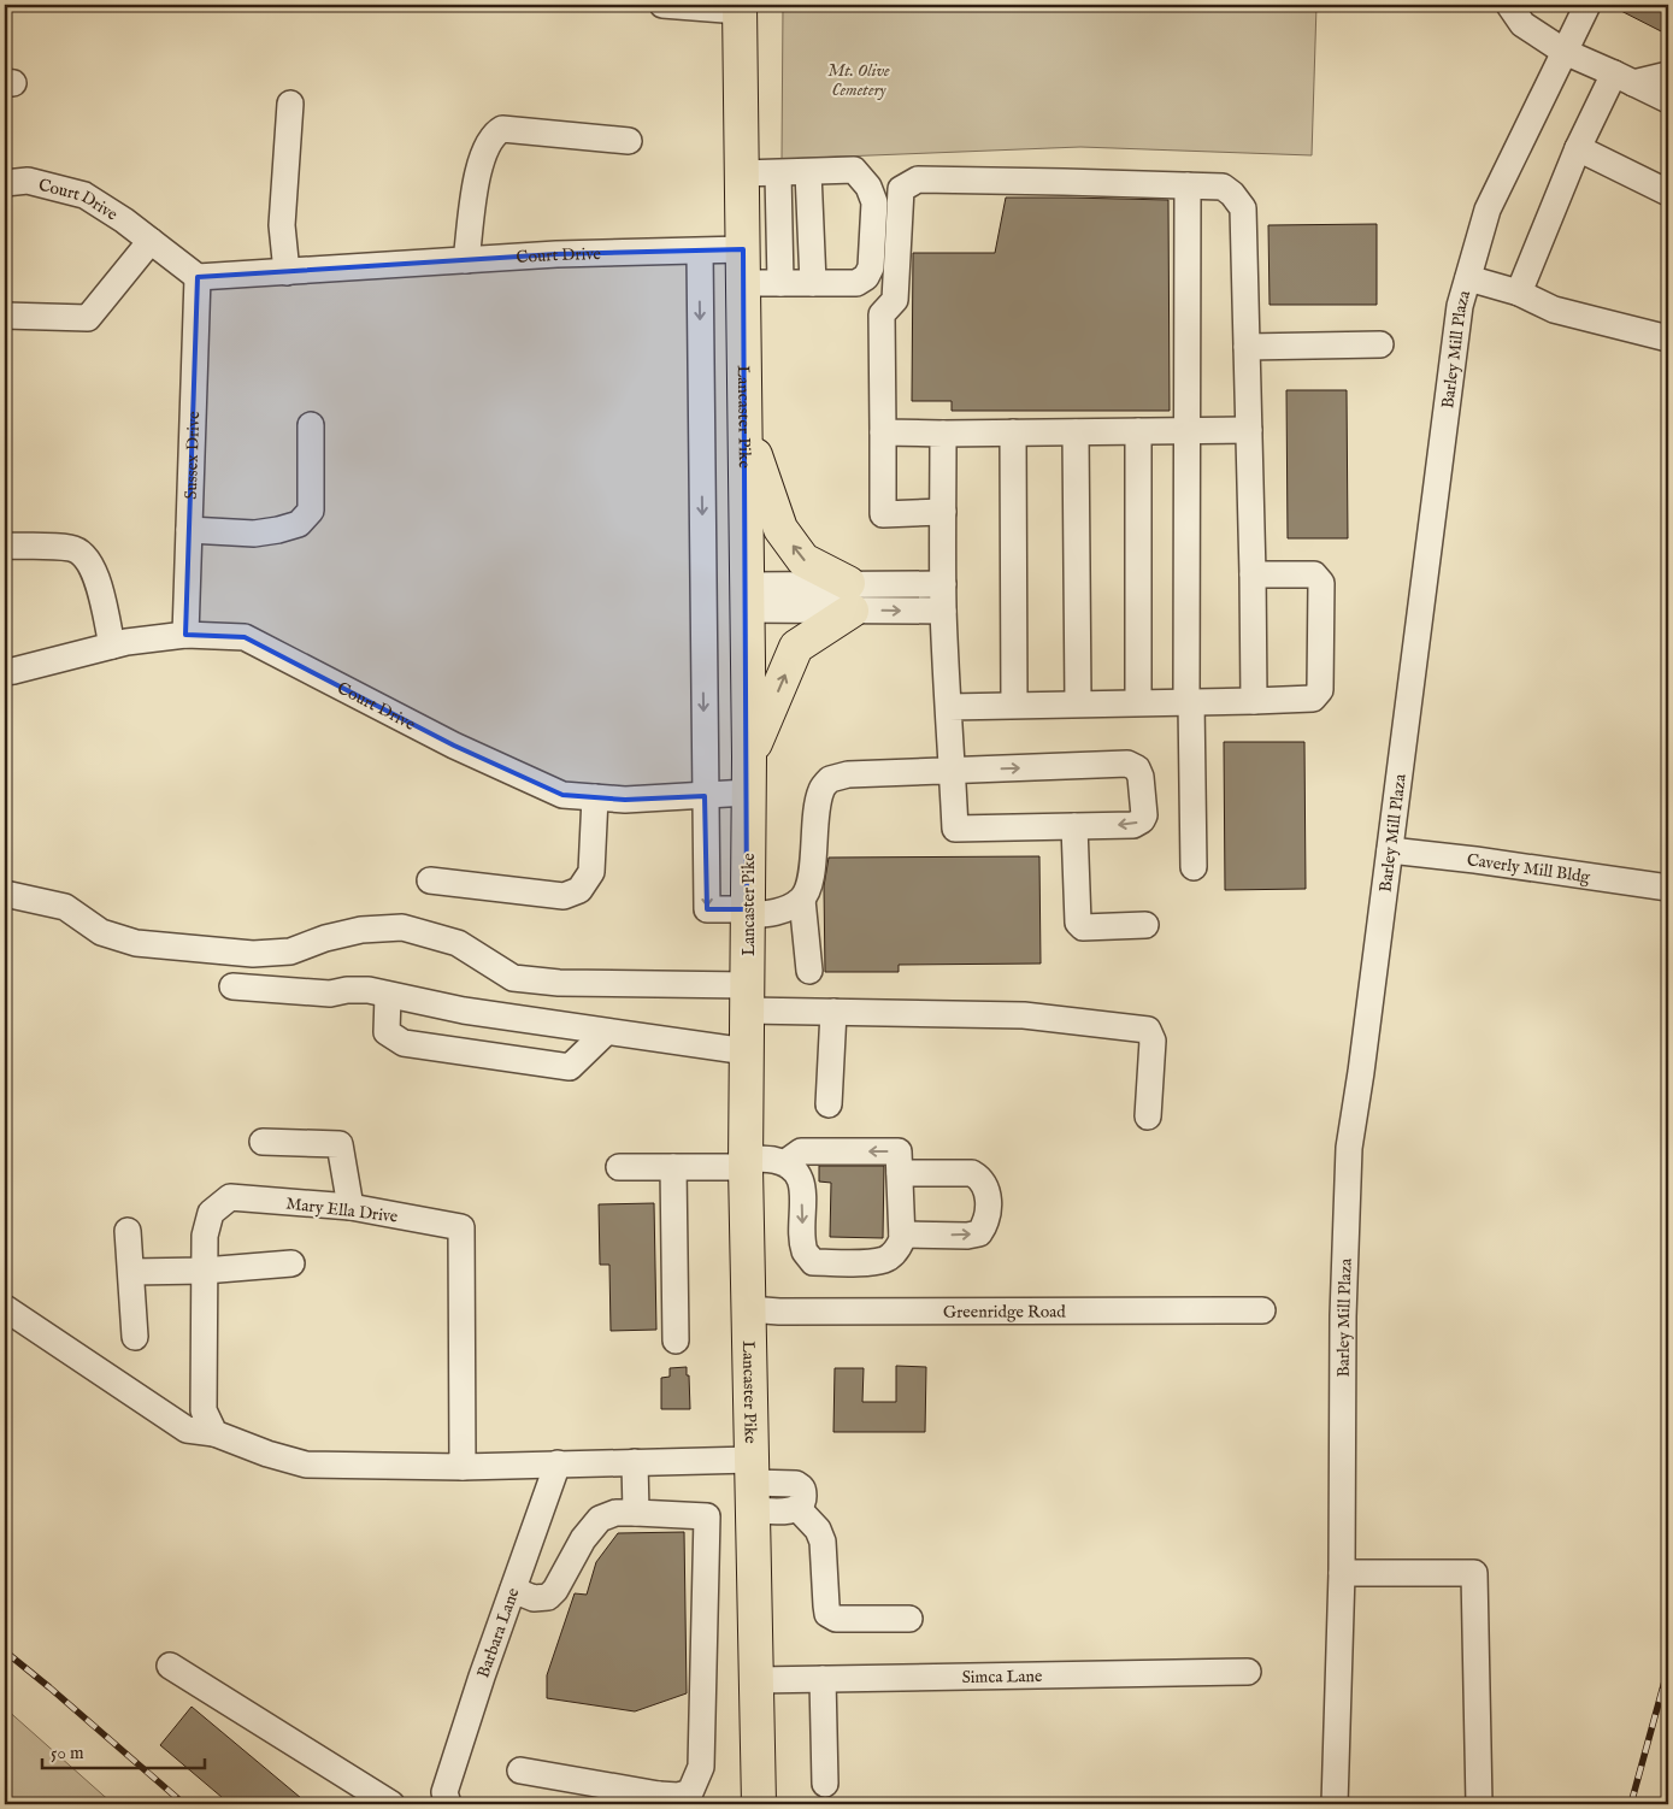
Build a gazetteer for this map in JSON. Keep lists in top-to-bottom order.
{
  "streets": {
    "main road": ["Lancaster Pike"],
    "street": [
      "Court Drive",
      "Barley Mill Plaza",
      "Sussex Drive",
      "Caverly Mill Bldg",
      "Mary Ella Drive",
      "Greenridge Road",
      "Barbara Lane",
      "Simca Lane"
    ]
  },
  "crossings": [
    ["Court Drive", "Lancaster Pike"],
    ["Court Drive", "Sussex Drive"],
    ["Barley Mill Plaza", "Caverly Mill Bldg"],
    ["Lancaster Pike", "Greenridge Road"],
    ["Lancaster Pike", "Simca Lane"]
  ],
  "parks": ["Mt. Olive Cemetery"],
  "scale_bar": "50 m"
}
